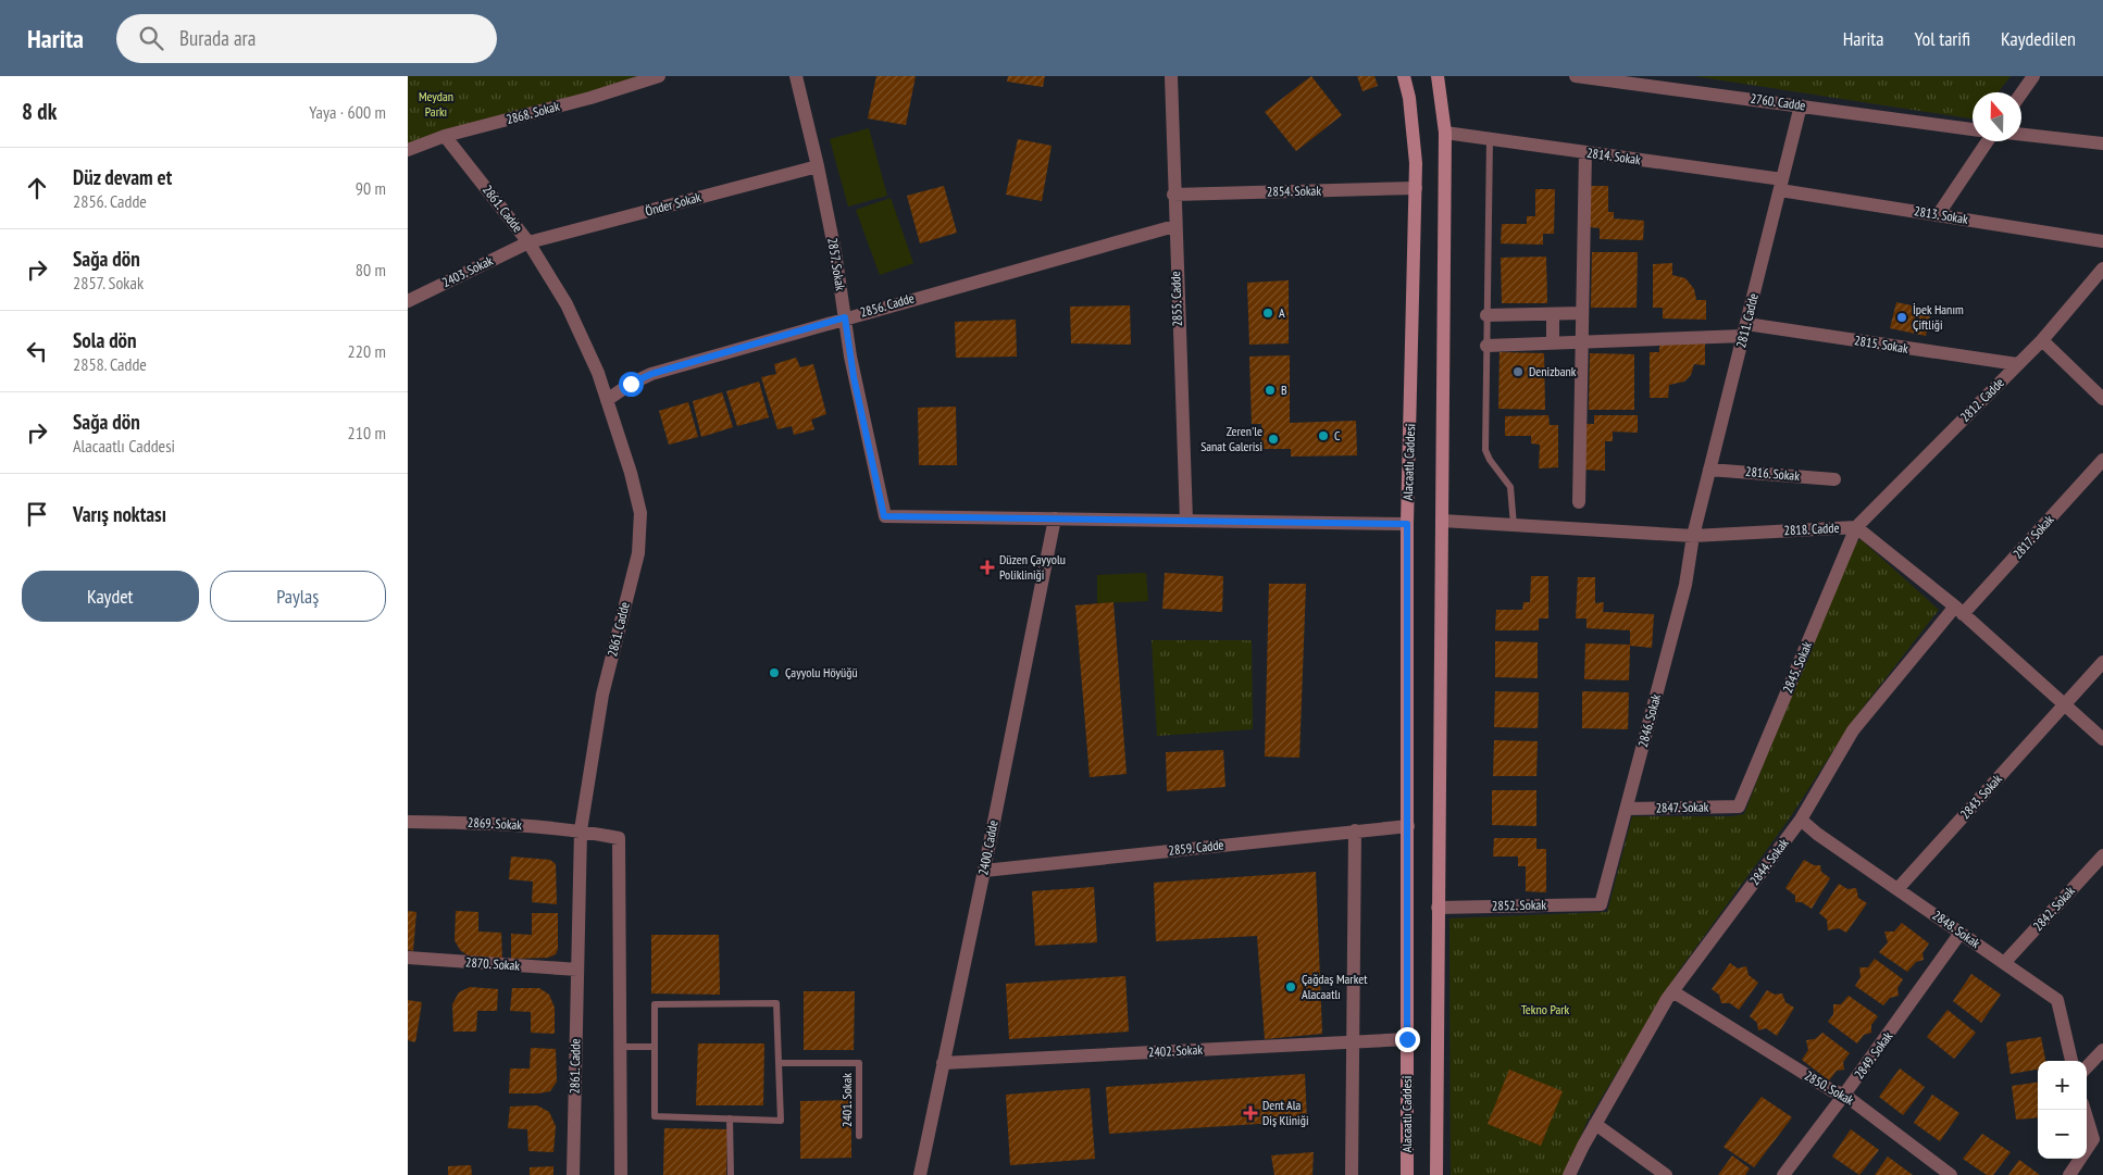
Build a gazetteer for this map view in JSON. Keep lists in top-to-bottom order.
{
  "streets": {
    "main road": ["Alacaatlı Caddesi"],
    "street": [
      "2760. Cadde",
      "2868. Sokak",
      "2814. Sokak",
      "2854. Sokak",
      "Önder Sokak",
      "2861. Cadde",
      "2813. Sokak",
      "2857. Sokak",
      "2403. Sokak",
      "2855. Cadde",
      "2856. Cadde",
      "2811. Cadde",
      "2815. Sokak",
      "2812. Cadde",
      "2816. Sokak",
      "2818. Cadde",
      "2817. Sokak",
      "2845. Sokak",
      "2846. Sokak",
      "2843. Sokak",
      "2847. Sokak",
      "2869. Sokak",
      "2400. Cadde",
      "2859. Cadde",
      "2844. Sokak",
      "2852. Sokak",
      "2842. Sokak",
      "2848. Sokak",
      "2870. Sokak",
      "2402. Sokak",
      "2849. Sokak",
      "2850. Sokak"
    ],
    "lane": ["2401. Sokak"]
  },
  "crossings": [
    ["2760. Cadde", "2811. Cadde"],
    ["2868. Sokak", "2861. Cadde"],
    ["2814. Sokak", "2813. Sokak"],
    ["2814. Sokak", "2811. Cadde"],
    ["2854. Sokak", "2855. Cadde"],
    ["2854. Sokak", "Alacaatlı Caddesi"],
    ["Önder Sokak", "2861. Cadde"],
    ["Önder Sokak", "2857. Sokak"],
    ["Önder Sokak", "2403. Sokak"],
    ["2861. Cadde", "2403. Sokak"],
    ["2861. Cadde", "2856. Cadde"],
    ["2861. Cadde", "2869. Sokak"],
    ["2861. Cadde", "2870. Sokak"],
    ["2813. Sokak", "2811. Cadde"],
    ["2857. Sokak", "2856. Cadde"],
    ["2857. Sokak", "2400. Cadde"],
    ["2855. Cadde", "2856. Cadde"],
    ["2811. Cadde", "2815. Sokak"],
    ["2811. Cadde", "2816. Sokak"],
    ["2811. Cadde", "2818. Cadde"],
    ["2811. Cadde", "2846. Sokak"],
    ["2815. Sokak", "2812. Cadde"],
    ["2812. Cadde", "2818. Cadde"],
    ["2812. Cadde", "2845. Sokak"],
    ["Alacaatlı Caddesi", "2859. Cadde"],
    ["Alacaatlı Caddesi", "2402. Sokak"],
    ["2818. Cadde", "2817. Sokak"],
    ["2818. Cadde", "2845. Sokak"],
    ["2818. Cadde", "2846. Sokak"],
    ["2818. Cadde", "2843. Sokak"],
    ["2818. Cadde", "2844. Sokak"],
    ["2817. Sokak", "2844. Sokak"],
    ["2845. Sokak", "2847. Sokak"],
    ["2846. Sokak", "2847. Sokak"],
    ["2846. Sokak", "2852. Sokak"],
    ["2843. Sokak", "2848. Sokak"],
    ["2400. Cadde", "2859. Cadde"],
    ["2400. Cadde", "2402. Sokak"],
    ["2844. Sokak", "2848. Sokak"],
    ["2844. Sokak", "2850. Sokak"],
    ["2842. Sokak", "2848. Sokak"],
    ["2848. Sokak", "2849. Sokak"],
    ["2849. Sokak", "2850. Sokak"]
  ],
  "parks": ["Meydan Parkı", "Tekno Park"],
  "places": {
    "other": [
      "A",
      "İpek Hanım Çiftliği",
      "Denizbank",
      "B",
      "C",
      "Zeren'le Sanat Galerisi",
      "Çayyolu Höyüğü",
      "Çağdaş Market Alacaatlı"
    ],
    "health": ["Düzen Çayyolu Polikliniği", "Dent Ala Diş Kliniği"]
  },
  "north": "top",
  "page": {
    "header": "Harita",
    "search": "Burada ara",
    "nav": ["Harita", "Yol tarifi", "Kaydedilen"],
    "heading": ["8 dk", "Yaya · 600 m"],
    "list": [
      ["Düz devam et", "2856. Cadde", "90 m"],
      ["Sağa dön", "2857. Sokak", "80 m"],
      ["Sola dön", "2858. Cadde", "220 m"],
      ["Sağa dön", "Alacaatlı Caddesi", "210 m"],
      "Varış noktası"
    ],
    "buttons": ["Kaydet", "Paylaş"],
    "map_buttons": ["+", "−"]
  }
}
